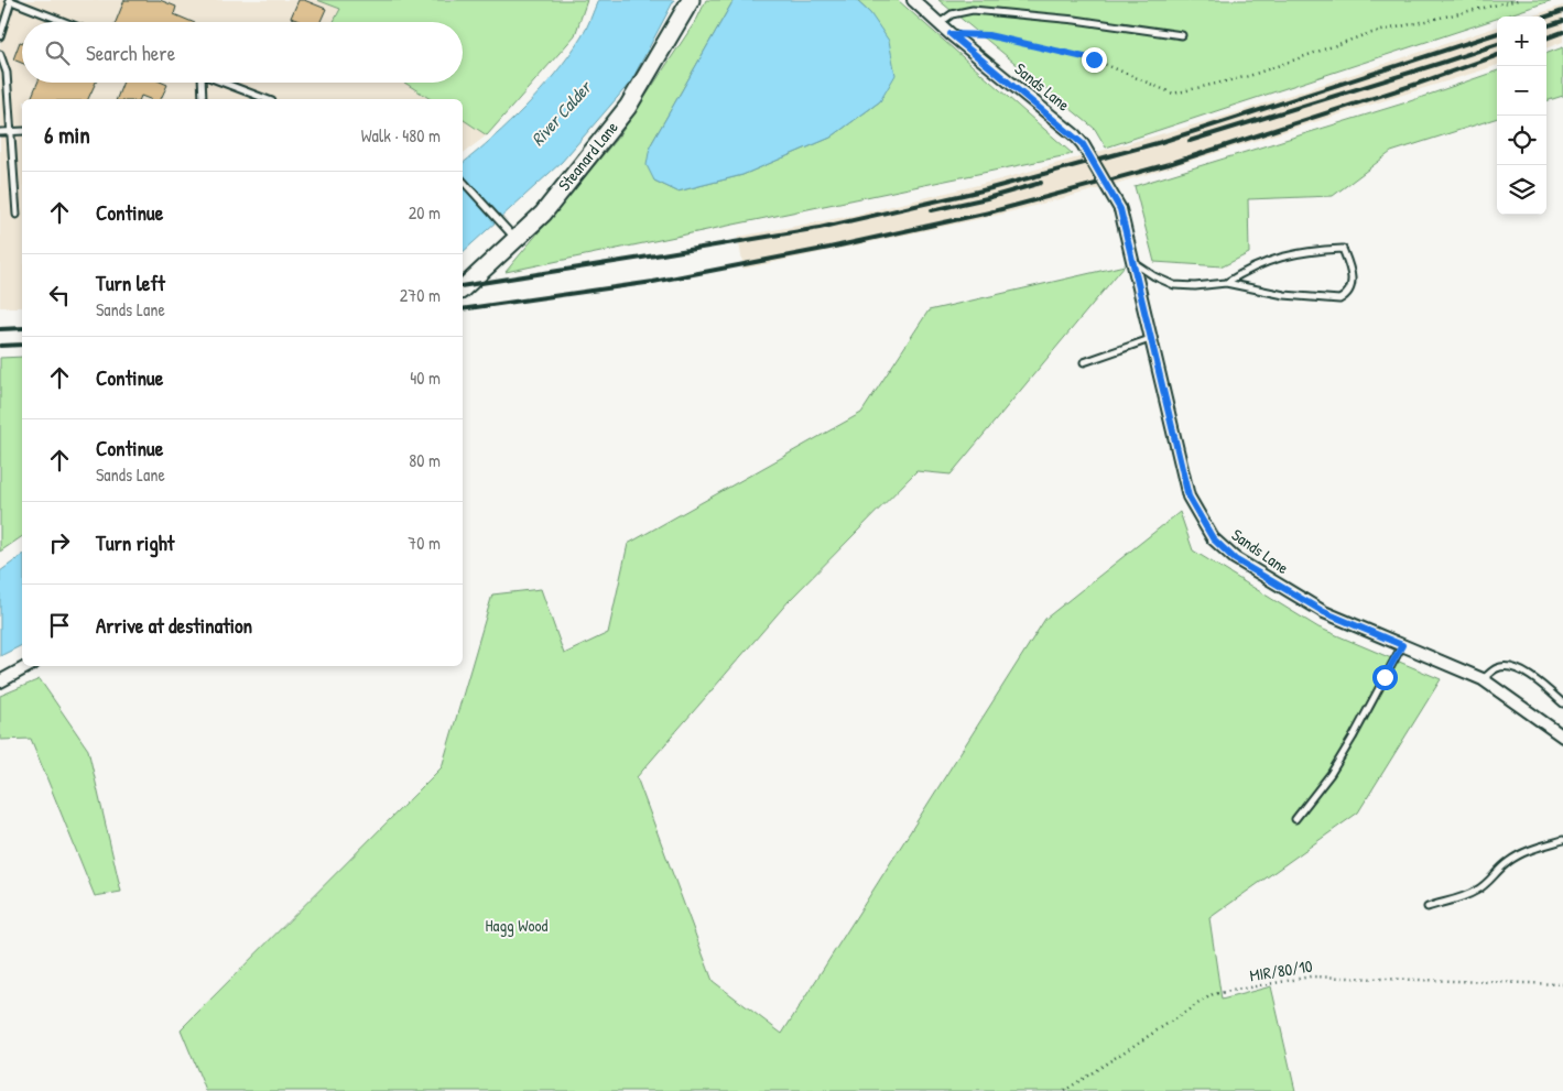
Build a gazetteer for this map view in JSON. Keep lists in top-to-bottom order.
{
  "streets": {
    "street": ["Sands Lane", "Steanard Lane"],
    "path": ["MIR/80/10"]
  },
  "water": ["River Calder"],
  "parks": ["Hagg Wood"],
  "page": {
    "map_buttons": ["+", "−"],
    "search": "Search here",
    "heading": ["6 min", "Walk · 480 m"],
    "list": [
      ["Continue", "20 m"],
      ["Turn left", "Sands Lane", "270 m"],
      ["Continue", "40 m"],
      ["Continue", "Sands Lane", "80 m"],
      ["Turn right", "70 m"],
      "Arrive at destination"
    ]
  }
}
